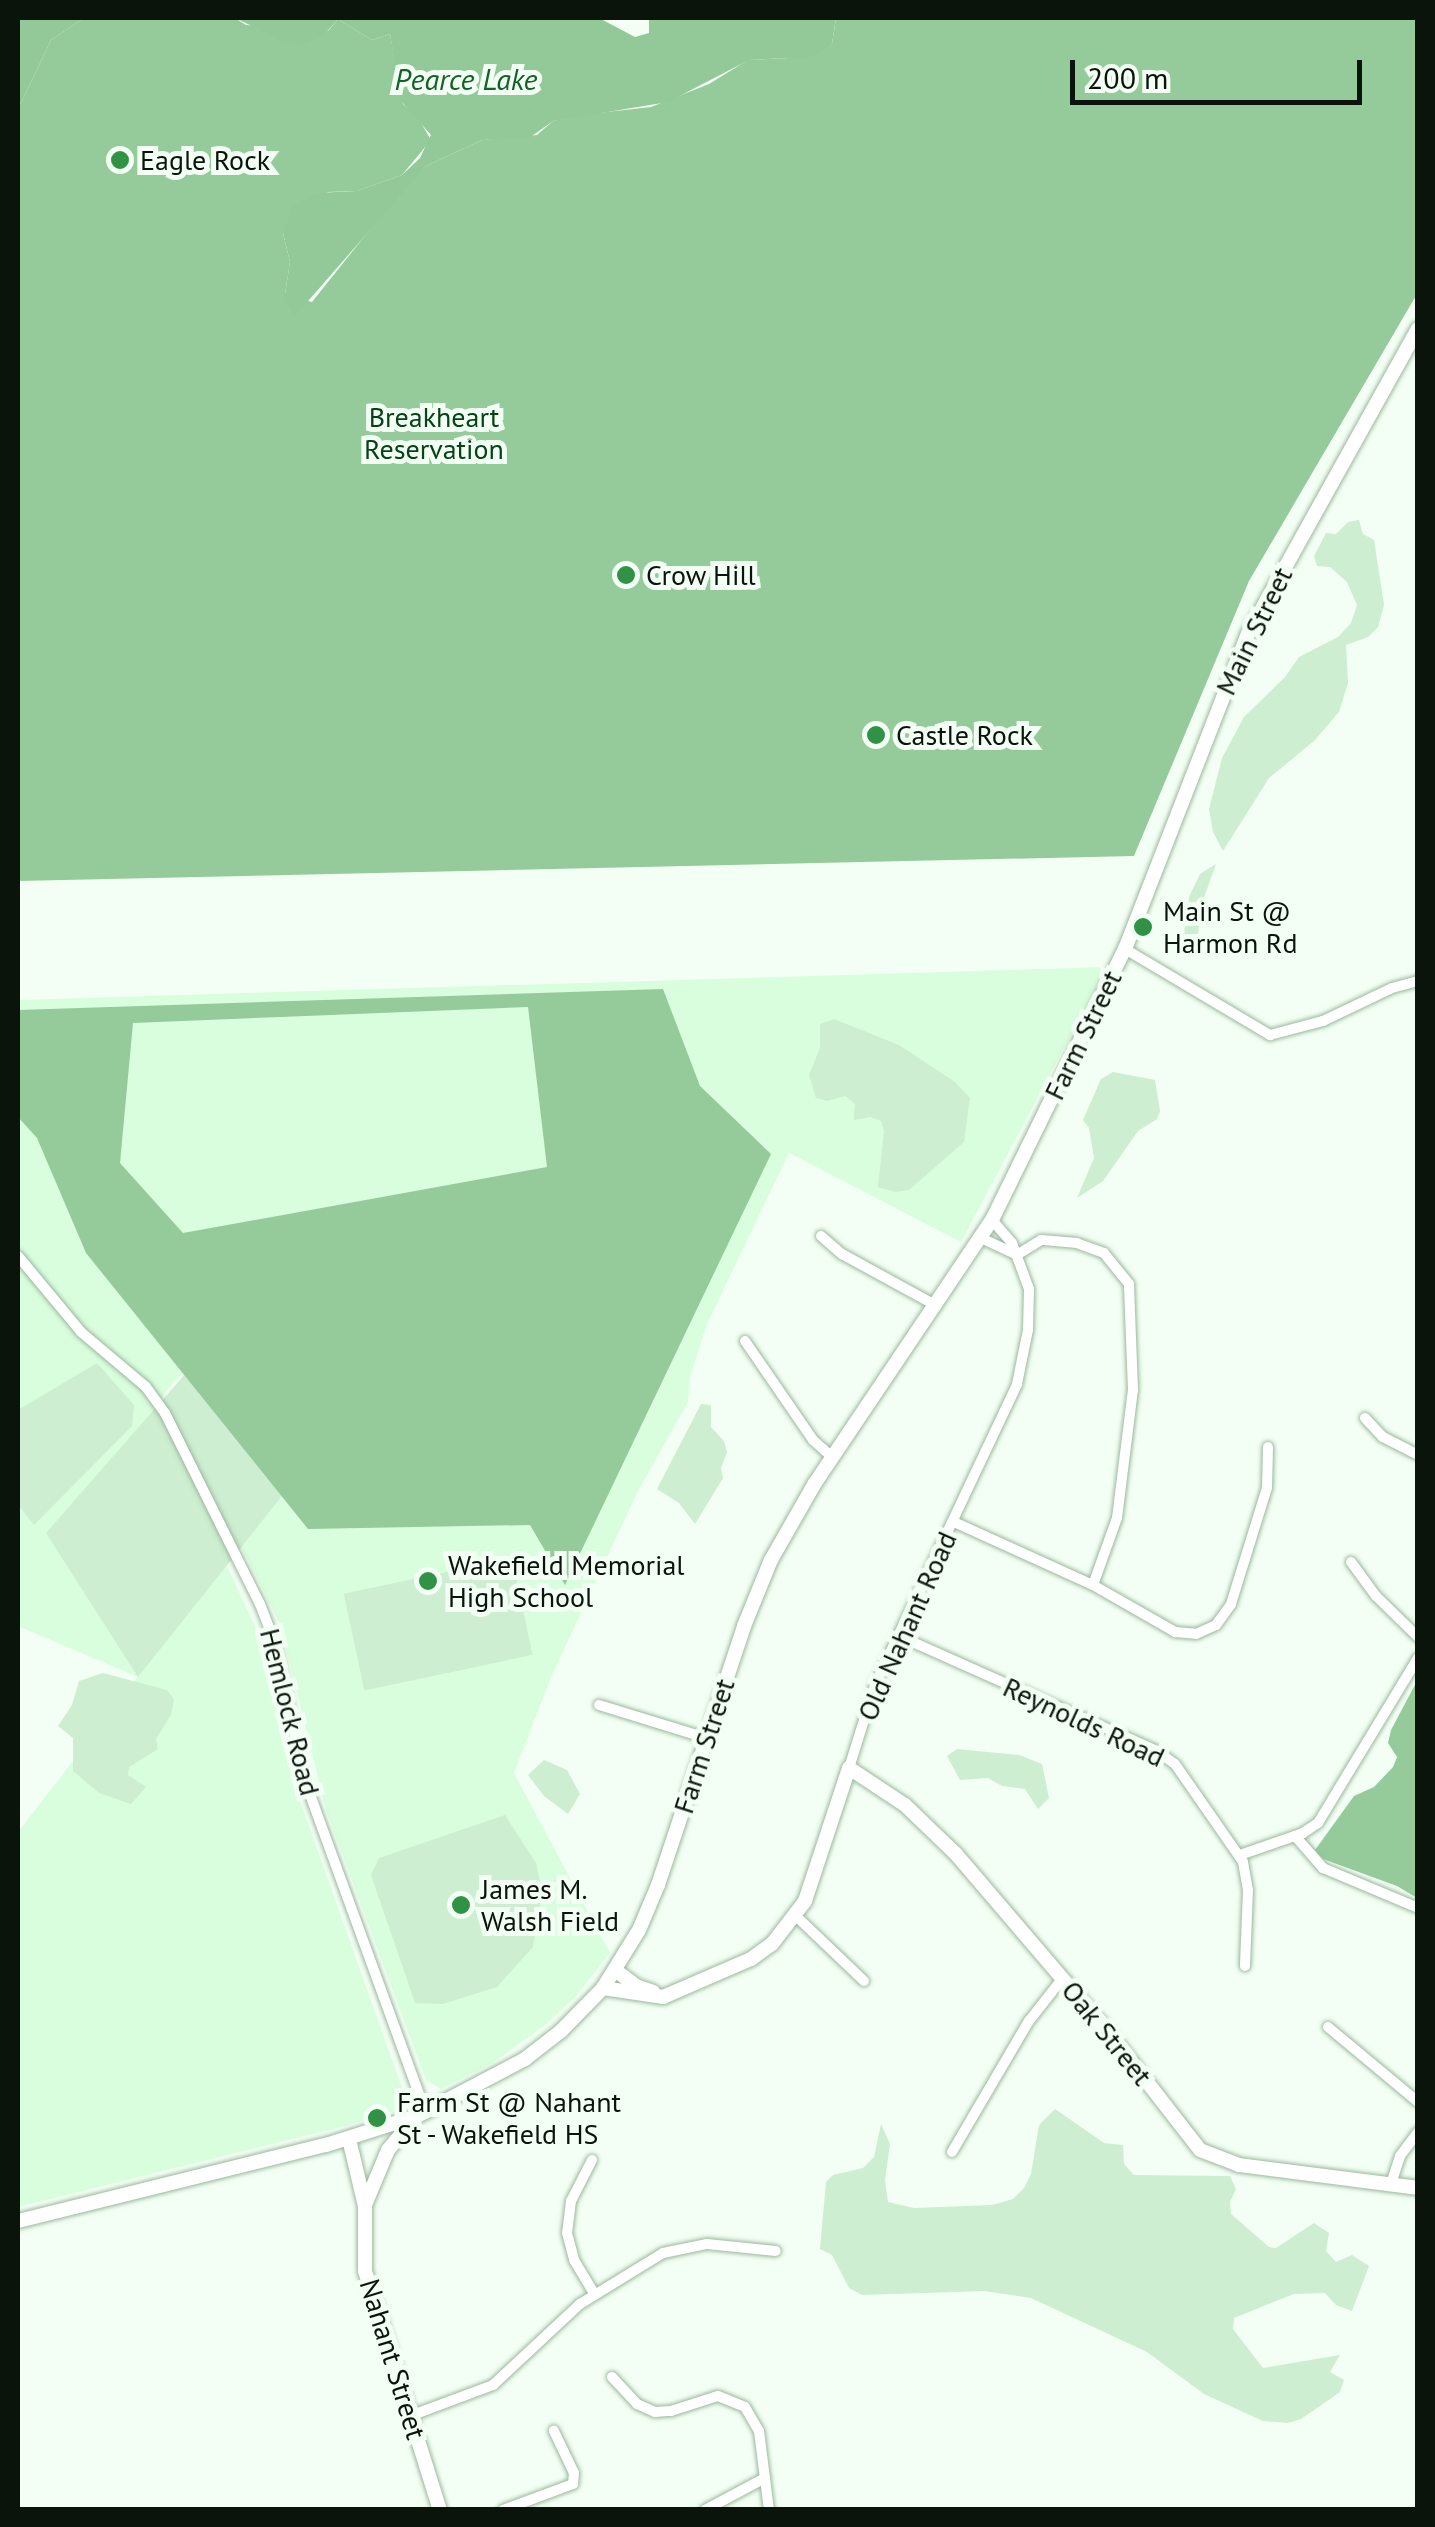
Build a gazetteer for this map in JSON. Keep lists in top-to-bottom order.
{
  "streets": {
    "main road": [
      "Main Street",
      "Farm Street",
      "Old Nahant Road",
      "Oak Street",
      "Nahant Street"
    ],
    "street": ["Hemlock Road", "Reynolds Road"]
  },
  "crossings": [
    ["Main Street", "Farm Street"],
    ["Farm Street", "Old Nahant Road"],
    ["Farm Street", "Hemlock Road"],
    ["Farm Street", "Nahant Street"],
    ["Old Nahant Road", "Reynolds Road"],
    ["Old Nahant Road", "Oak Street"],
    ["Hemlock Road", "Nahant Street"]
  ],
  "water": ["Pearce Lake"],
  "parks": ["Breakheart Reservation"],
  "places": [
    "Eagle Rock",
    "Crow Hill",
    "Castle Rock",
    "Main St @ Harmon Rd",
    "Wakefield Memorial High School",
    "James M. Walsh Field",
    "Farm St @ Nahant St - Wakefield HS"
  ],
  "scale_bar": "200 m"
}
